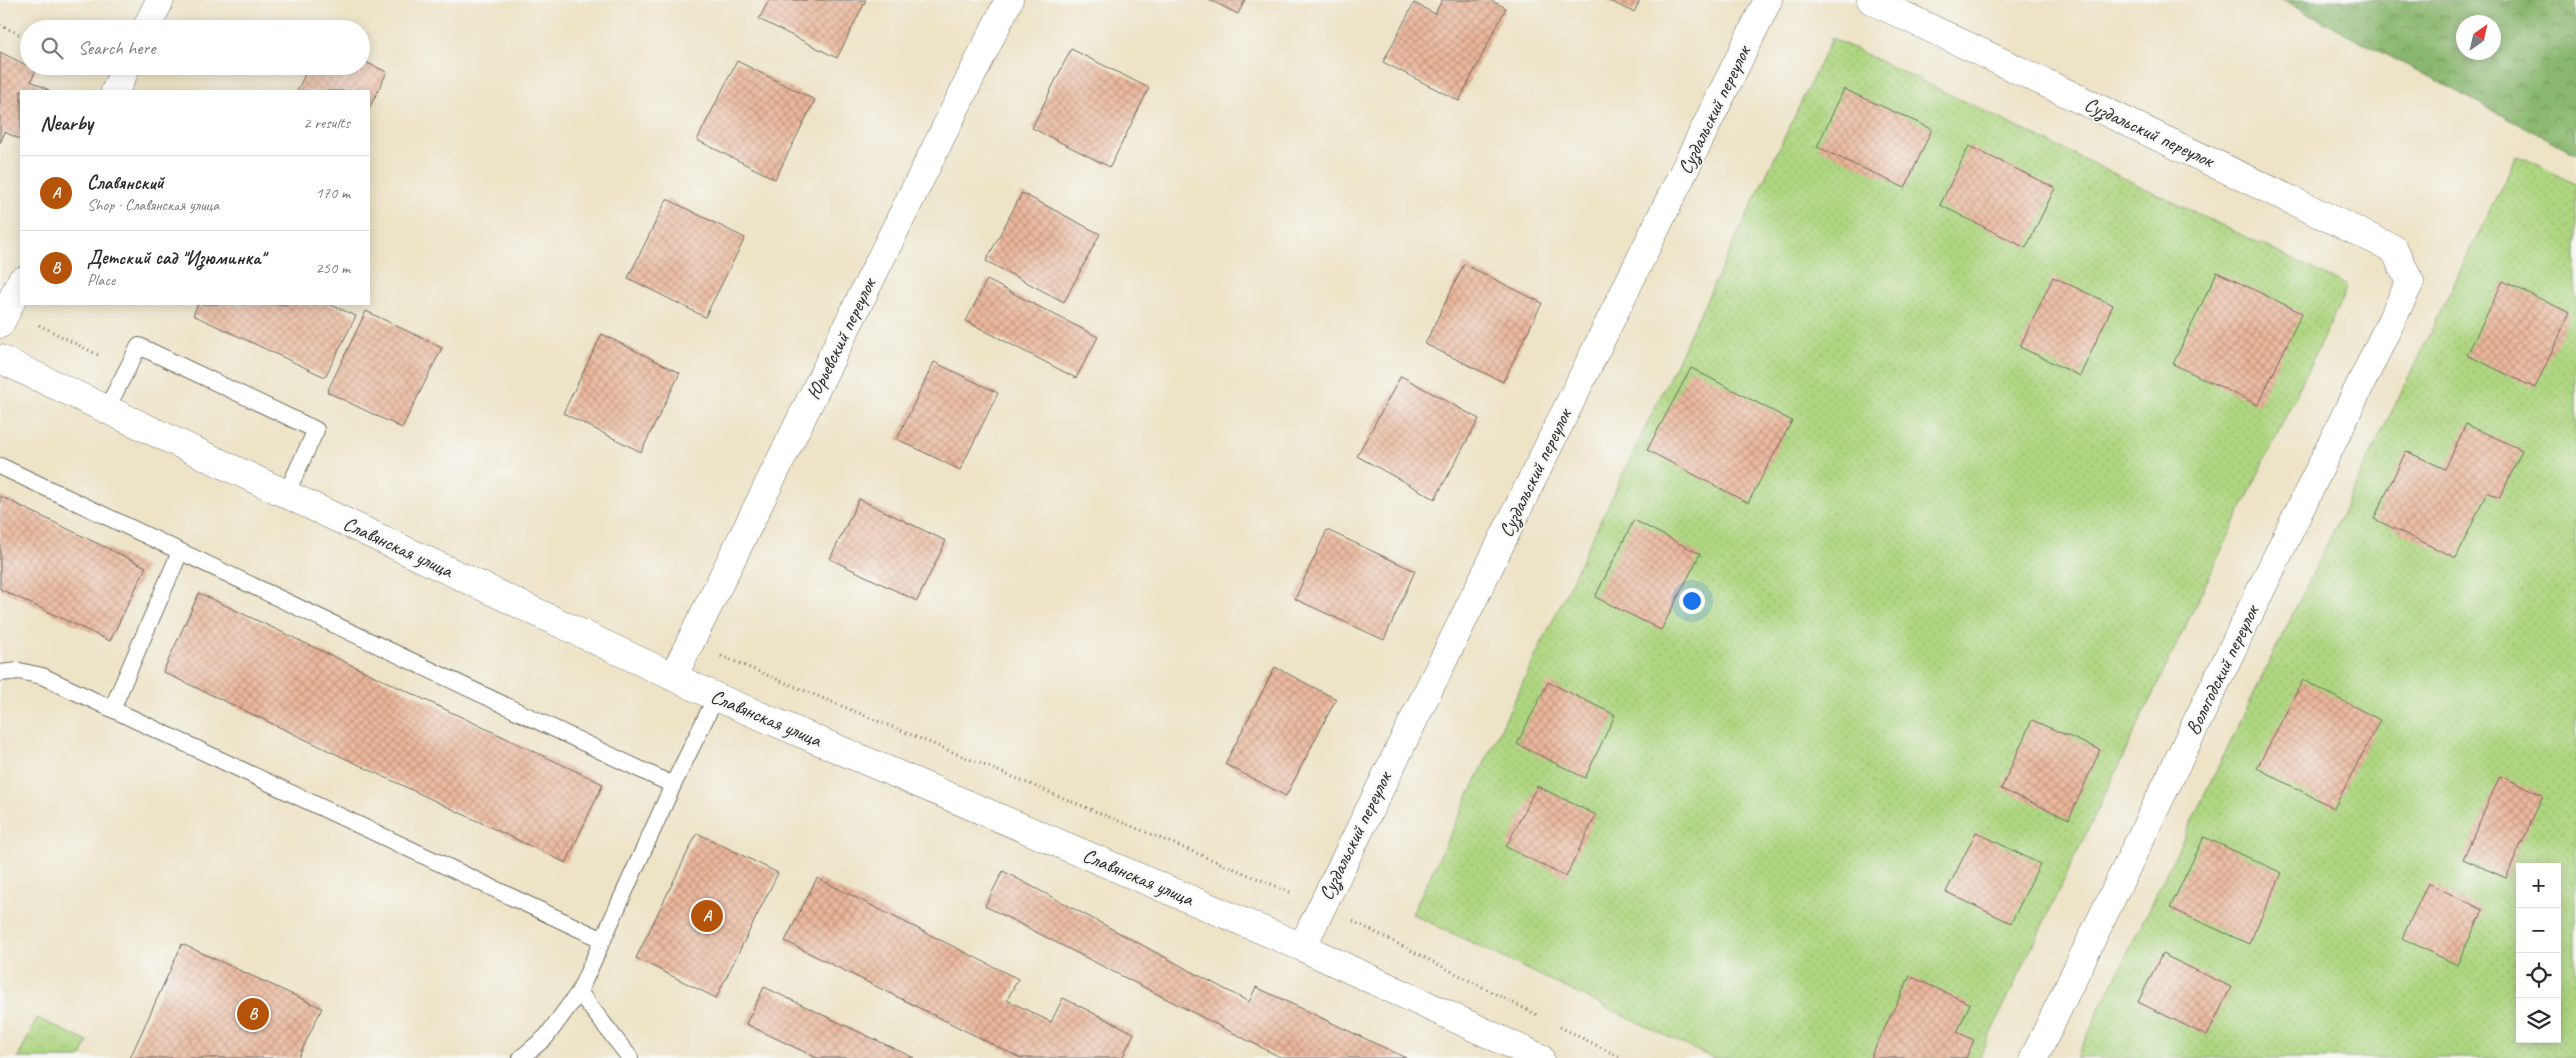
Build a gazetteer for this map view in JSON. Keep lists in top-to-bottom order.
{
  "streets": {
    "street": [
      "Суздальский переулок",
      "Юрьевский переулок",
      "Славянская улица",
      "Вологодский переулок"
    ]
  },
  "crossings": [
    ["Суздальский переулок", "Славянская улица"],
    ["Суздальский переулок", "Вологодский переулок"],
    ["Юрьевский переулок", "Славянская улица"]
  ],
  "north": "top right",
  "page": {
    "search": "Search here",
    "heading": ["Nearby", "2 results"],
    "list": [
      {
        "mark": "A",
        "name": "Славянский",
        "note": "Shop · Славянская улица",
        "value": "170 m"
      },
      {
        "mark": "B",
        "name": "Детский сад \"Изюминка\"",
        "note": "Place",
        "value": "250 m"
      }
    ],
    "map_buttons": ["+", "−"],
    "pins": ["A", "B"]
  }
}
